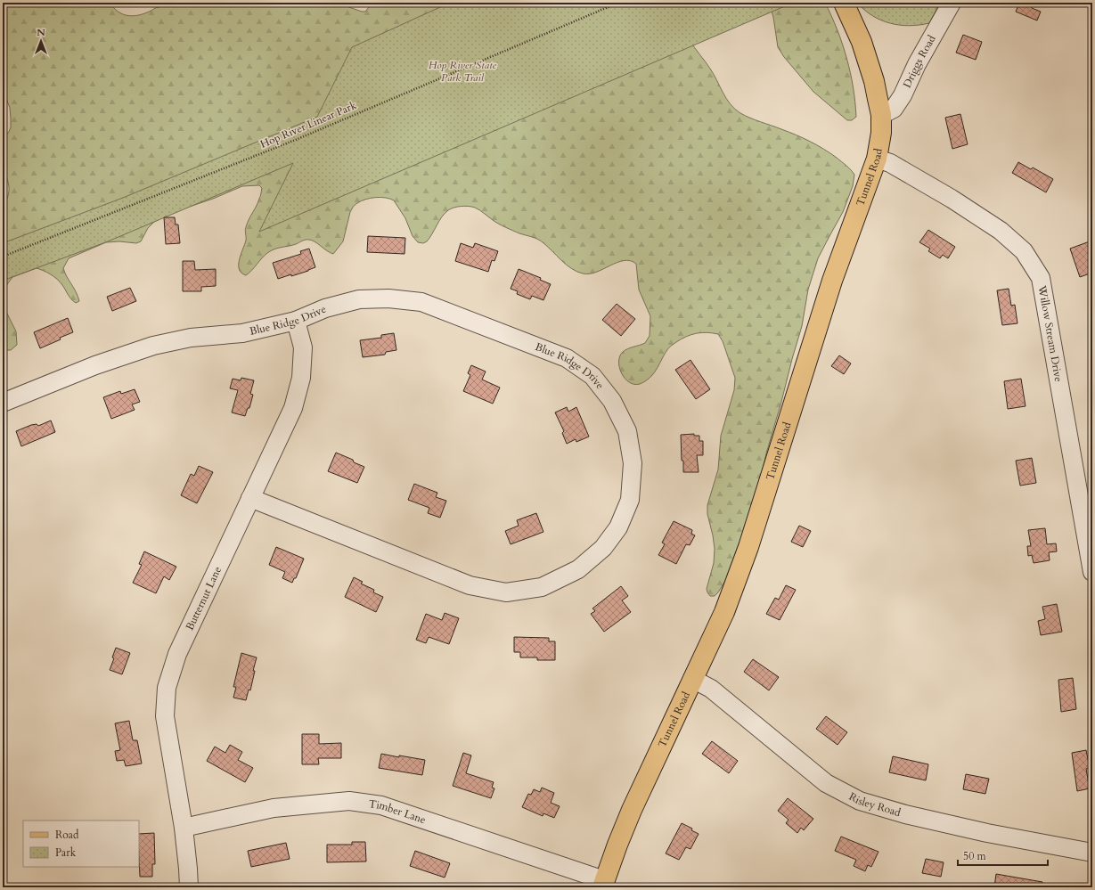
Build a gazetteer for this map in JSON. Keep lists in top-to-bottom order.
{
  "streets": {
    "main road": ["Tunnel Road"],
    "street": [
      "Driggs Road",
      "Blue Ridge Drive",
      "Willow Stream Drive",
      "Butternut Lane",
      "Risley Road",
      "Timber Lane"
    ],
    "path": ["Hop River Linear Park"]
  },
  "crossings": [
    ["Driggs Road", "Tunnel Road"],
    ["Tunnel Road", "Willow Stream Drive"],
    ["Tunnel Road", "Risley Road"],
    ["Tunnel Road", "Timber Lane"],
    ["Blue Ridge Drive", "Butternut Lane"],
    ["Butternut Lane", "Timber Lane"]
  ],
  "parks": ["Hop River State Park Trail"],
  "legend": ["Road", "Park"],
  "scale_bar": "50 m",
  "north": "top"
}
